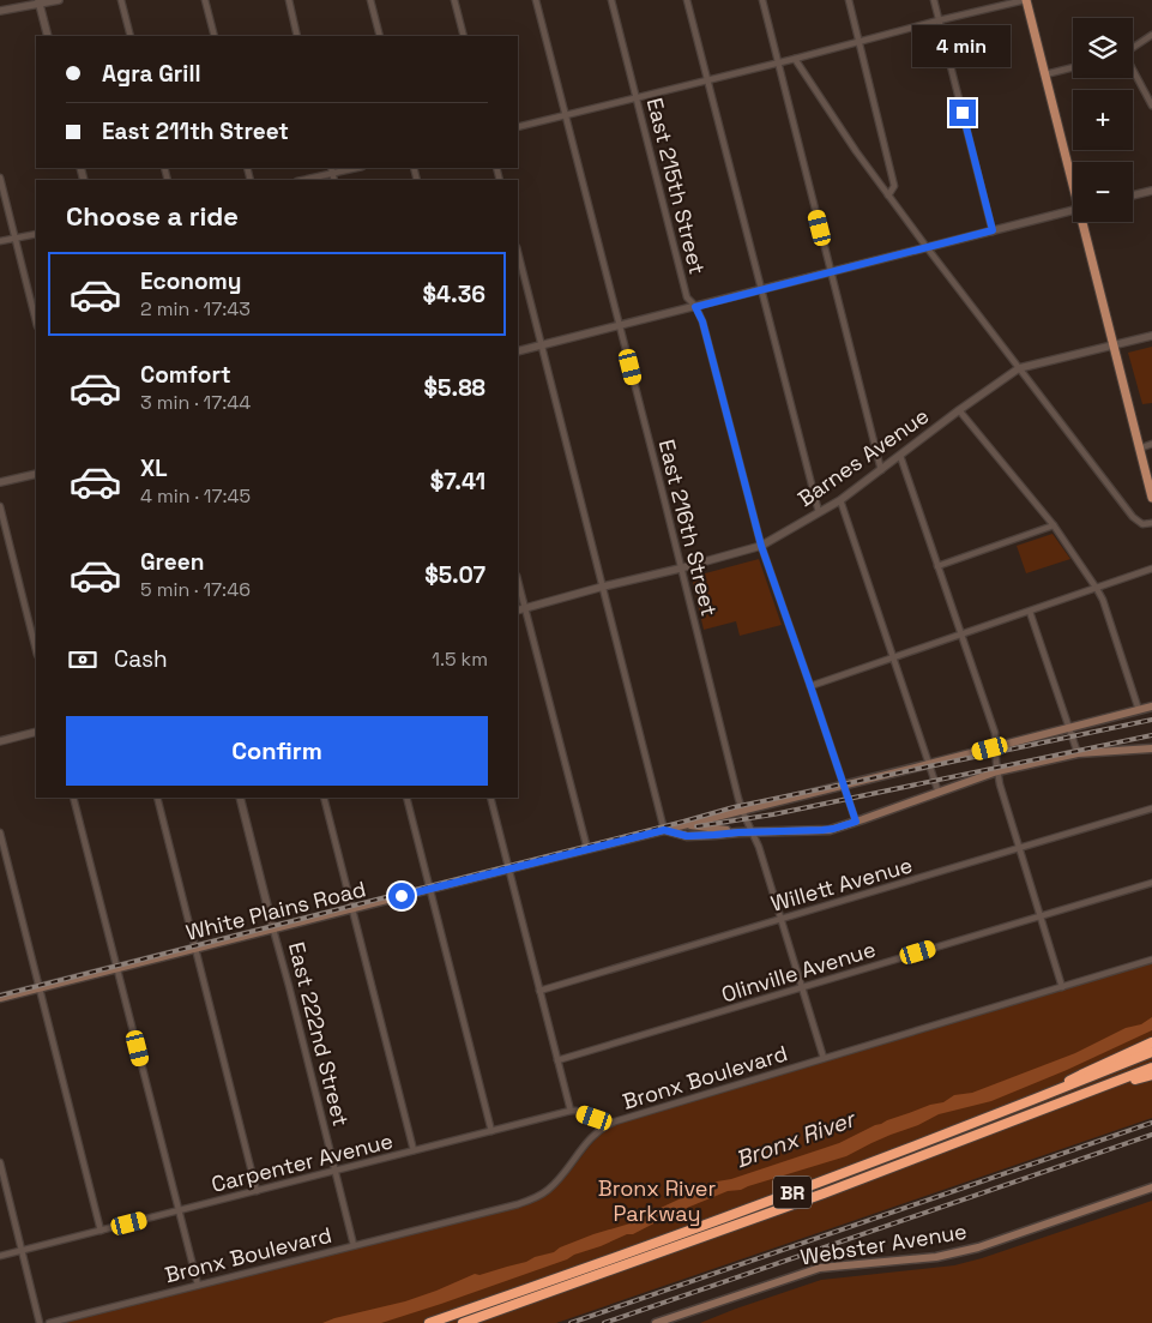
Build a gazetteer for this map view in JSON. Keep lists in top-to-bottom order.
{
  "streets": {
    "highway": ["BR"],
    "main road": ["White Plains Road", "Webster Avenue"],
    "street": [
      "East 215th Street",
      "Barnes Avenue",
      "East 216th Street",
      "Willett Avenue",
      "Olinville Avenue",
      "East 222nd Street",
      "Bronx Boulevard",
      "Carpenter Avenue"
    ]
  },
  "crossings": [
    ["East 215th Street", "Barnes Avenue"],
    ["East 215th Street", "White Plains Road"],
    ["Barnes Avenue", "East 216th Street"],
    ["East 216th Street", "Willett Avenue"],
    ["East 216th Street", "White Plains Road"],
    ["East 216th Street", "Olinville Avenue"],
    ["East 216th Street", "Bronx Boulevard"],
    ["White Plains Road", "East 222nd Street"],
    ["East 222nd Street", "Bronx Boulevard"],
    ["East 222nd Street", "Carpenter Avenue"]
  ],
  "water": ["Bronx River"],
  "parks": ["Bronx River Parkway"],
  "page": {
    "map_buttons": ["+", "−"],
    "bubble": "4 min",
    "banner": ["Agra Grill", "East 211th Street"],
    "heading": "Choose a ride",
    "list": [
      {
        "name": "Economy",
        "note": "2 min · 17:43",
        "value": "$4.36"
      },
      {
        "name": "Comfort",
        "note": "3 min · 17:44",
        "value": "$5.88"
      },
      {
        "name": "XL",
        "note": "4 min · 17:45",
        "value": "$7.41"
      },
      {
        "name": "Green",
        "note": "5 min · 17:46",
        "value": "$5.07"
      }
    ],
    "pay": ["Cash", "1.5 km"],
    "buttons": "Confirm"
  }
}
